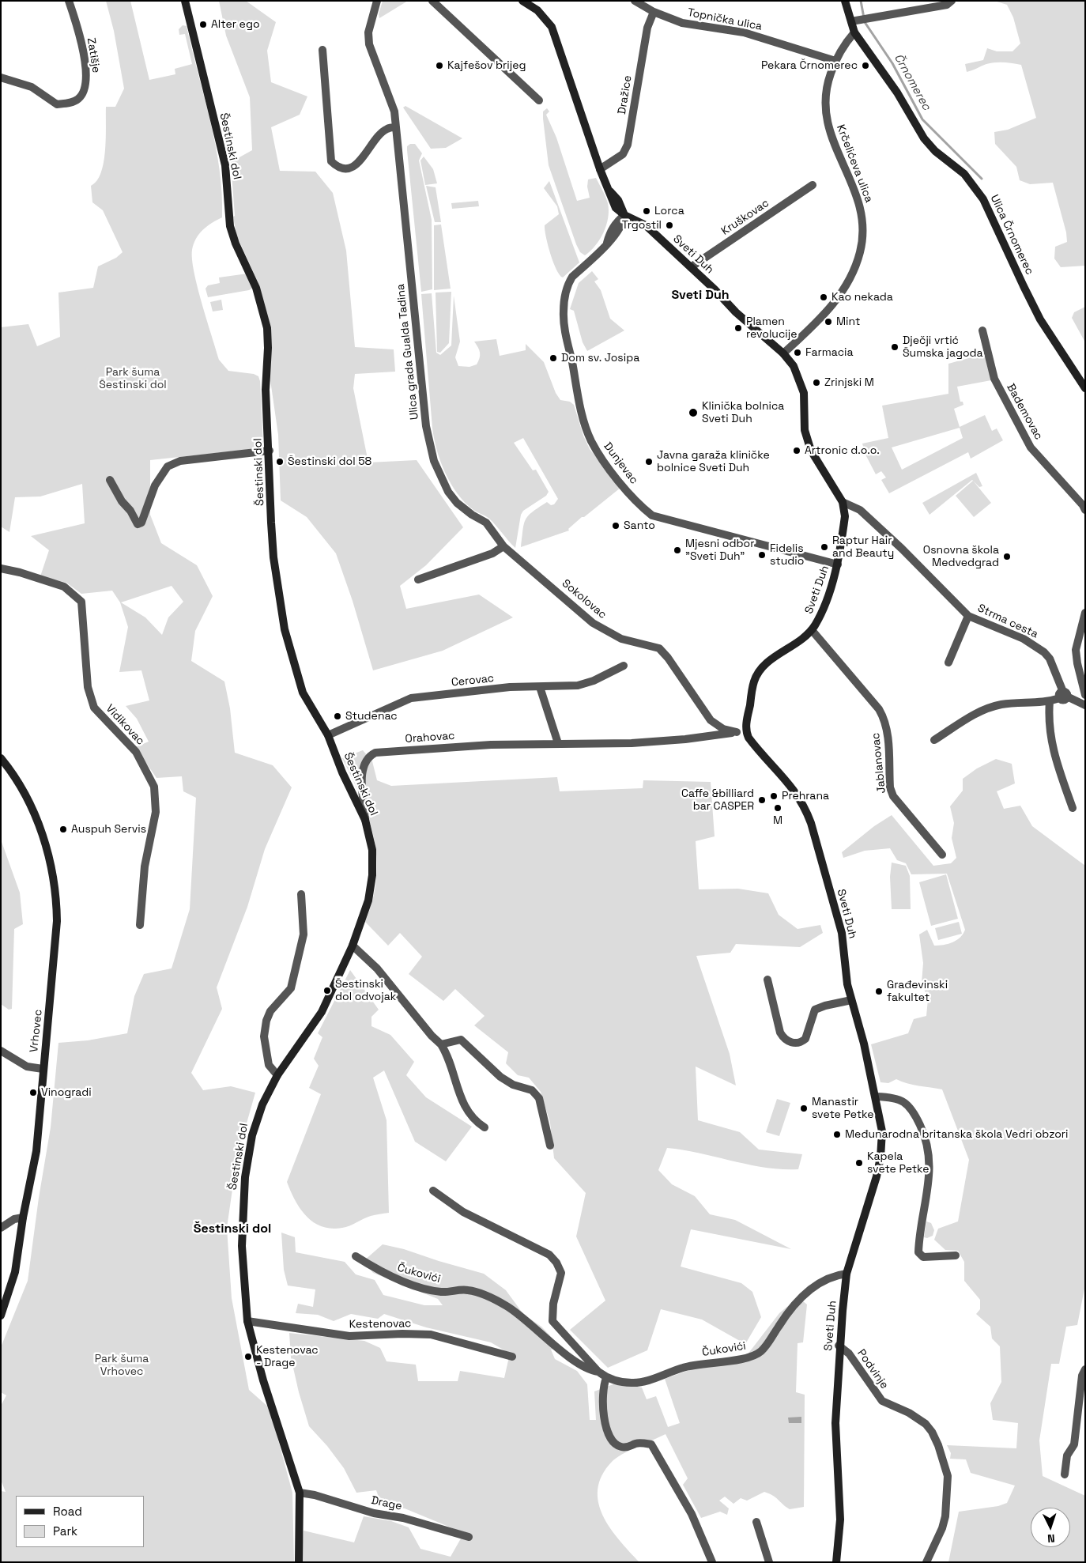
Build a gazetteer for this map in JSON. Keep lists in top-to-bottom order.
{
  "streets": {
    "street": [
      "Topnička ulica",
      "Zatišje",
      "Dražice",
      "Šestinski dol",
      "Krčelićeva ulica",
      "Kruškovac",
      "Ulica Črnomerec",
      "Sveti Duh",
      "Ulica grada Gualda Tadina",
      "Bademovac",
      "Dunjevac",
      "Sokolovac",
      "Strma cesta",
      "Cerovac",
      "Vidikovac",
      "Orahovac",
      "Jablanovac",
      "Vrhovec",
      "Čukovići",
      "Kestenovac",
      "Podvinje",
      "Drage"
    ]
  },
  "crossings": [
    ["Topnička ulica", "Dražice"],
    ["Topnička ulica", "Krčelićeva ulica"],
    ["Šestinski dol", "Cerovac"],
    ["Šestinski dol", "Orahovac"],
    ["Šestinski dol", "Kestenovac"],
    ["Šestinski dol", "Drage"],
    ["Krčelićeva ulica", "Ulica Črnomerec"],
    ["Krčelićeva ulica", "Sveti Duh"],
    ["Kruškovac", "Sveti Duh"],
    ["Sveti Duh", "Dunjevac"],
    ["Sveti Duh", "Strma cesta"],
    ["Sveti Duh", "Orahovac"],
    ["Sveti Duh", "Jablanovac"],
    ["Sveti Duh", "Čukovići"],
    ["Sveti Duh", "Podvinje"],
    ["Ulica grada Gualda Tadina", "Sokolovac"],
    ["Sokolovac", "Orahovac"]
  ],
  "districts": ["Sveti Duh", "Šestinski dol"],
  "water": ["Črnomerec"],
  "parks": ["Park šuma Šestinski dol", "Park šuma Vrhovec"],
  "places": [
    "Alter ego",
    "Kajfešov brijeg",
    "Pekara Črnomerec",
    "Lorca",
    "Trgostil",
    "Kao nekada",
    "Mint",
    "Plamen revolucije",
    "Dječji vrtić Šumska jagoda",
    "Farmacia",
    "Dom sv. Josipa",
    "Zrinjski M",
    "Klinička bolnica Sveti Duh",
    "Artronic d.o.o.",
    "Šestinski dol 58",
    "Javna garaža kliničke bolnice Sveti Duh",
    "Santo",
    "Raptur Hair and Beauty",
    "Mjesni odbor \"Sveti Duh\"",
    "Fidelis studio",
    "Osnovna škola Medvedgrad",
    "Studenac",
    "Prehrana",
    "Caffe &billiard bar CASPER",
    "M",
    "Auspuh Servis",
    "Šestinski dol odvojak",
    "Građevinski fakultet",
    "Vinogradi",
    "Manastir svete Petke",
    "Međunarodna britanska škola Vedri obzori",
    "Kapela svete Petke",
    "Kestenovac - Drage"
  ],
  "legend": ["Road", "Park"],
  "north": "bottom"
}
